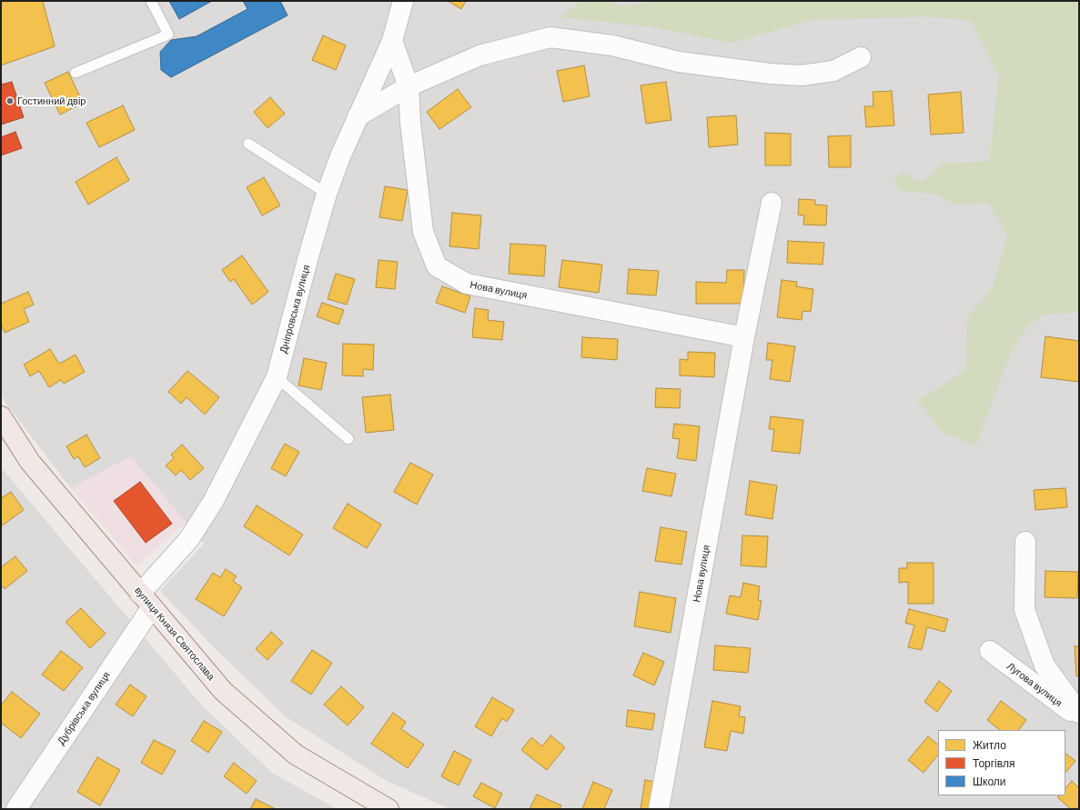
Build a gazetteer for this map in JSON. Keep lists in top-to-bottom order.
{
  "streets": {
    "main road": ["вулиця Князя Святослава"],
    "street": [
      "Нова вулиця",
      "Дніпровська вулиця",
      "Лугова вулиця",
      "Дубрівська вулиця"
    ]
  },
  "crossings": [
    ["Нова вулиця", "Дніпровська вулиця"],
    ["Дніпровська вулиця", "вулиця Князя Святослава"],
    ["Дніпровська вулиця", "Дубрівська вулиця"],
    ["вулиця Князя Святослава", "Дубрівська вулиця"]
  ],
  "places": ["Гостинний двір"],
  "legend": ["Житло", "Торгівля", "Школи"]
}
